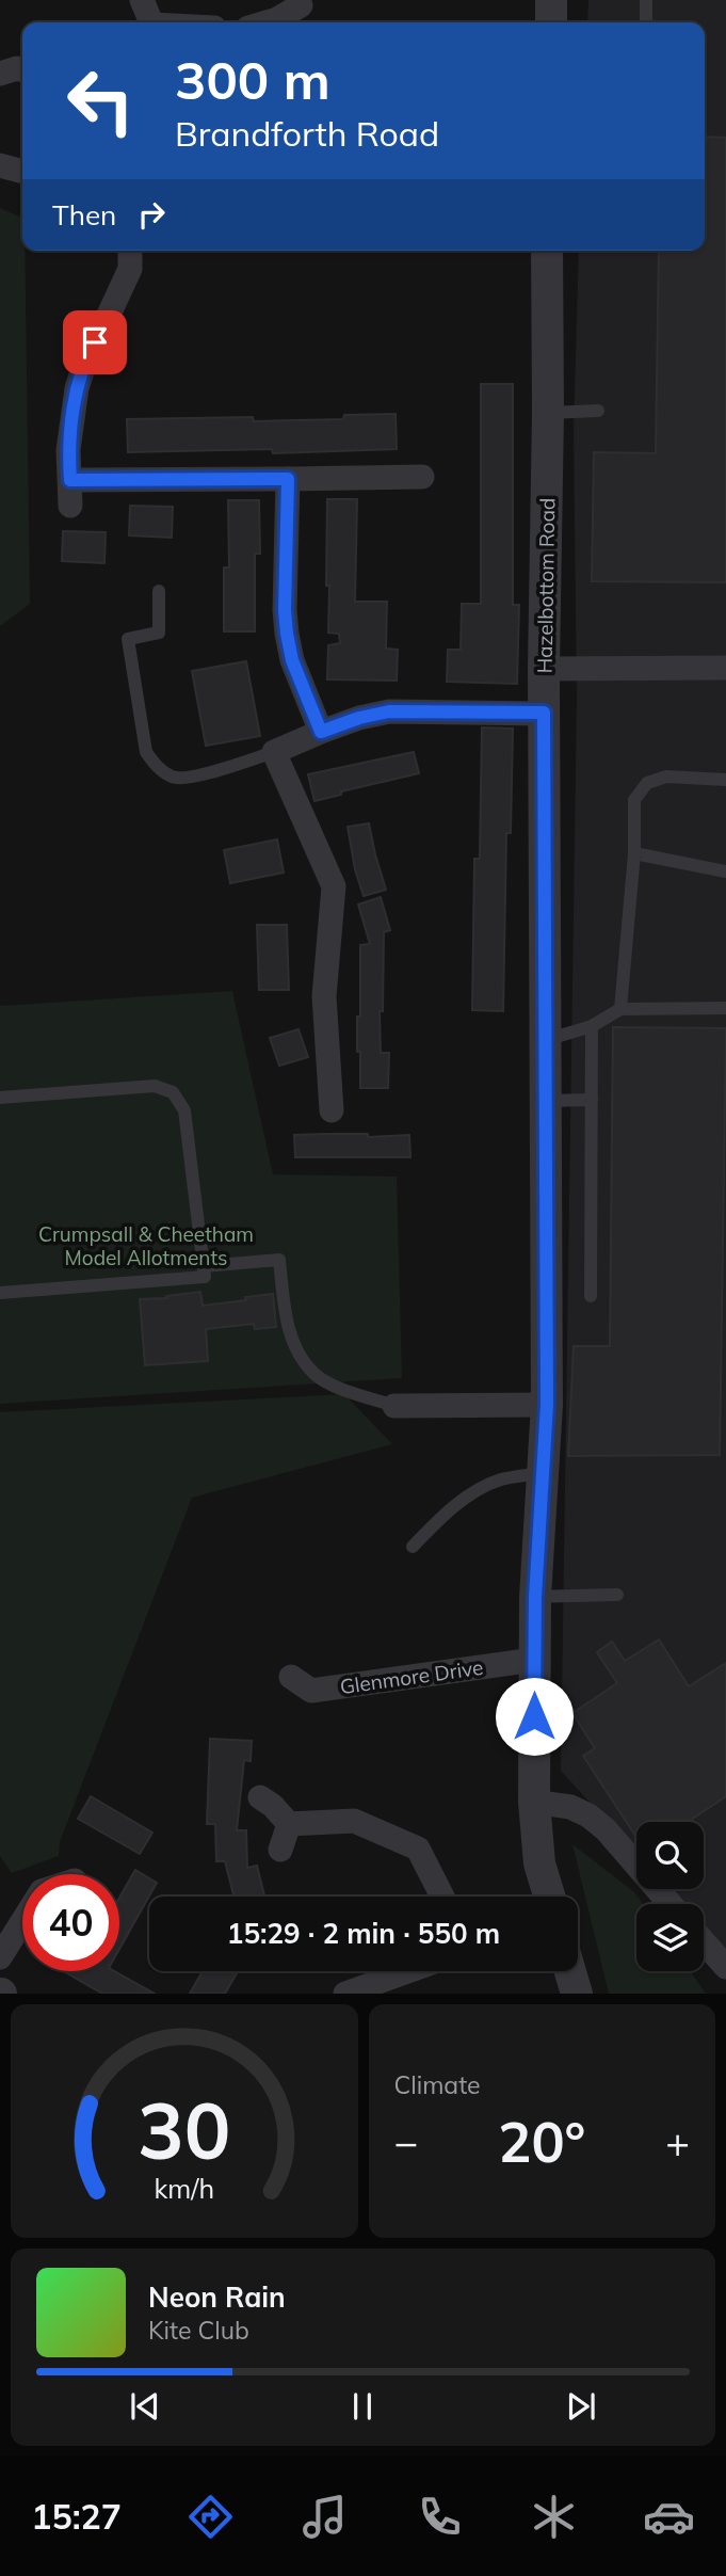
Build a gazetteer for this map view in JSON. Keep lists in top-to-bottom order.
{
  "streets": {
    "street": ["Hazelbottom Road", "Glenmore Drive"]
  },
  "crossings": [
    ["Hazelbottom Road", "Glenmore Drive"]
  ],
  "parks": ["Crumpsall & Cheetham Model Allotments"],
  "page": {
    "turn": ["300 m", "Brandforth Road"],
    "then": "Then",
    "limit": "40",
    "trip": "15:29 · 2 min · 550 m",
    "tile": "Climate",
    "heat": ["−", "20°", "+"],
    "song": ["Neon Rain", "Kite Club"],
    "tabs": "15:27",
    "gauge": ["30", "km/h"]
  }
}
